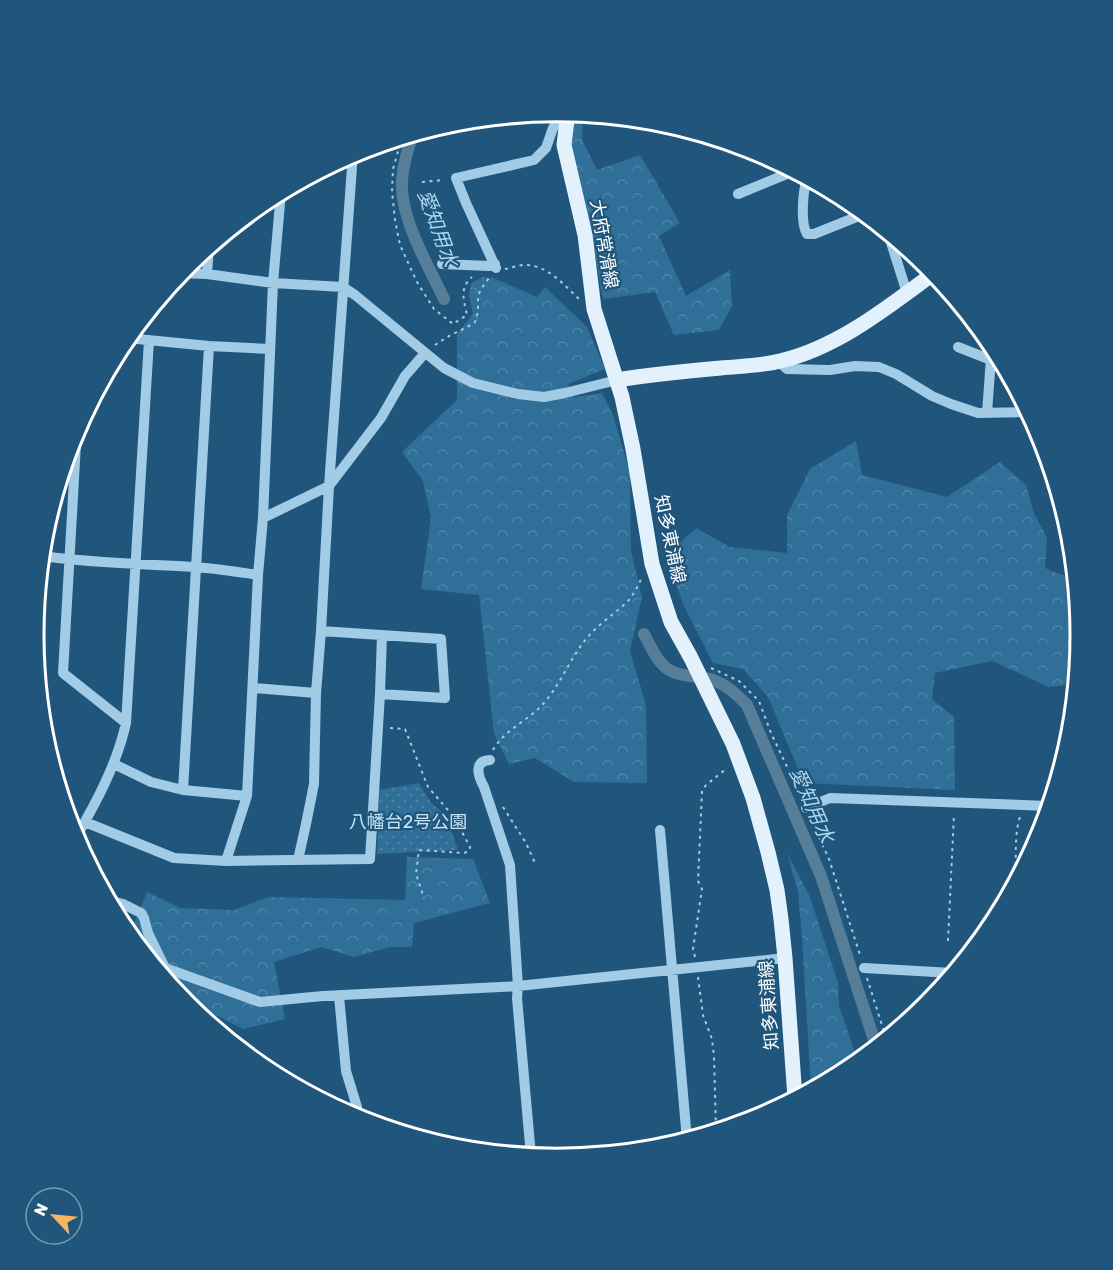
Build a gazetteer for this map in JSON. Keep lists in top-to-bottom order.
{
  "streets": {
    "main road": ["大府常滑線", "知多東浦線"]
  },
  "crossings": [
    ["大府常滑線", "知多東浦線"]
  ],
  "water": ["愛知用水"],
  "parks": ["八幡台2号公園"],
  "north": "top left"
}
